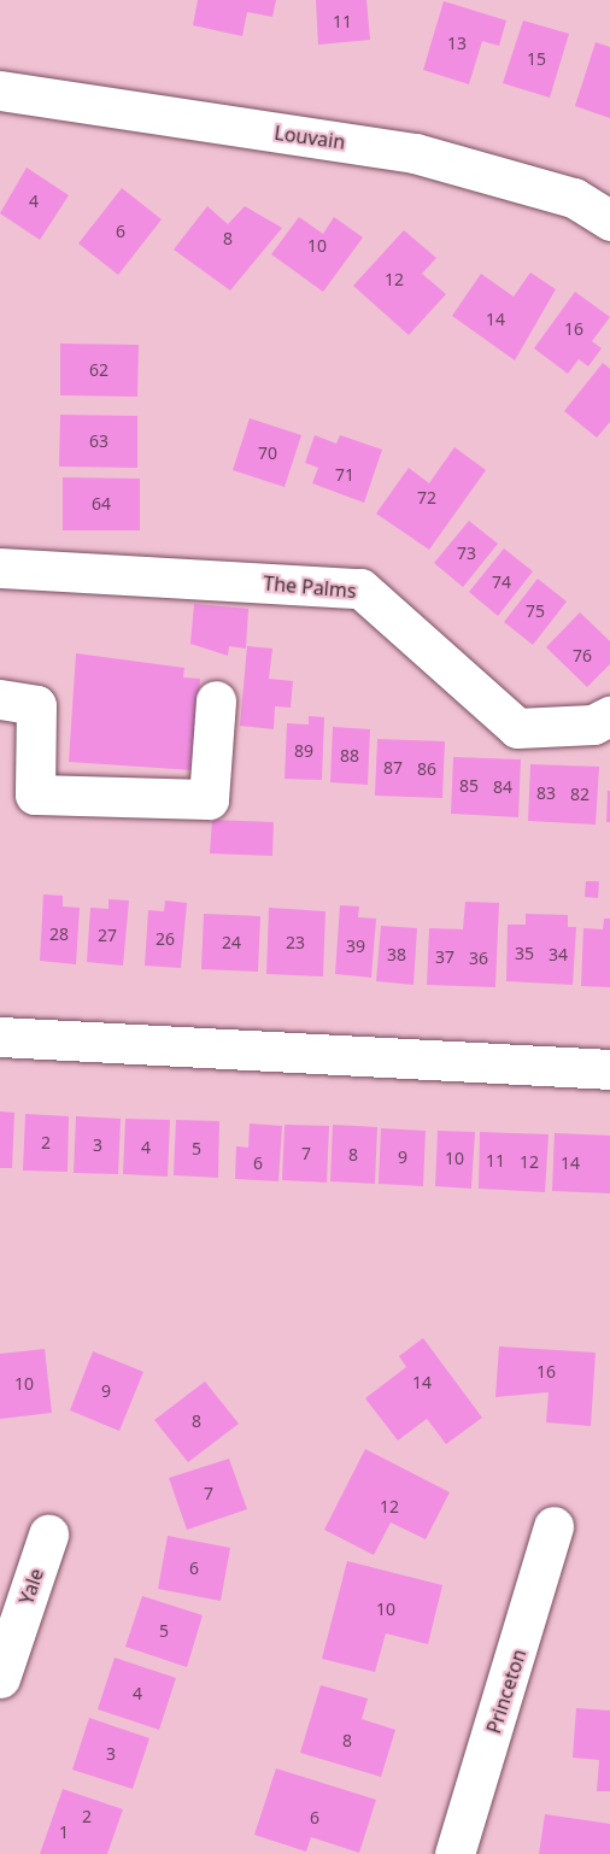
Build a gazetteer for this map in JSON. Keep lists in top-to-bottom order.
{
  "streets": {
    "street": [
      "Louvain",
      "The Palms",
      "Yale",
      "Princeton"
    ]
  },
  "house_numbers": [
    "11",
    "13",
    "15",
    "4",
    "6",
    "8",
    "10",
    "12",
    "14",
    "16",
    "62",
    "63",
    "70",
    "71",
    "72",
    "64",
    "73",
    "74",
    "75",
    "76",
    "89",
    "88",
    "87",
    "86",
    "85",
    "84",
    "83",
    "82",
    "28",
    "27",
    "26",
    "24",
    "23",
    "39",
    "35",
    "38",
    "34",
    "37",
    "36",
    "2",
    "3",
    "4",
    "5",
    "7",
    "8",
    "9",
    "10",
    "11",
    "12",
    "6",
    "14",
    "16",
    "14",
    "10",
    "9",
    "8",
    "7",
    "12",
    "6",
    "10",
    "5",
    "4",
    "8",
    "3",
    "2",
    "6",
    "1"
  ]
}
